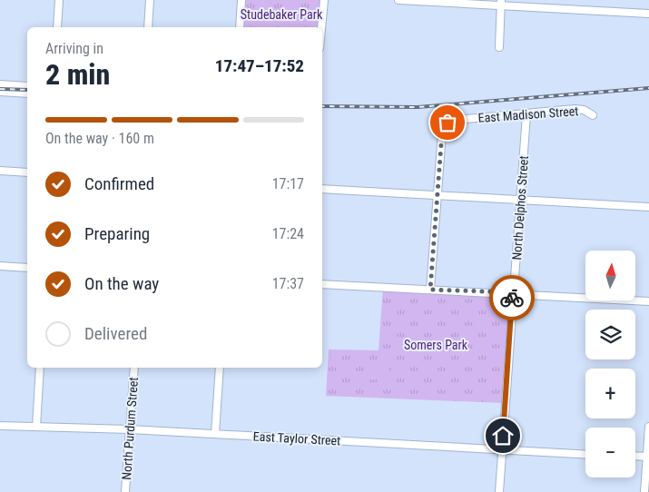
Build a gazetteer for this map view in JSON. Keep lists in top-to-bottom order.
{
  "streets": {
    "street": [
      "East Madison Street",
      "North Delphos Street",
      "North Purdum Street",
      "East Taylor Street"
    ]
  },
  "crossings": [
    ["East Madison Street", "North Delphos Street"],
    ["North Delphos Street", "East Taylor Street"],
    ["North Purdum Street", "East Taylor Street"]
  ],
  "parks": ["Studebaker Park", "Somers Park"],
  "north": "top",
  "page": {
    "heading": ["2 min", "Arriving in", "17:47–17:52"],
    "bar": "On the way · 160 m",
    "list": [
      ["Confirmed", "17:17"],
      ["Preparing", "17:24"],
      ["On the way", "17:37"],
      "Delivered"
    ],
    "map_buttons": ["+", "−"]
  }
}
